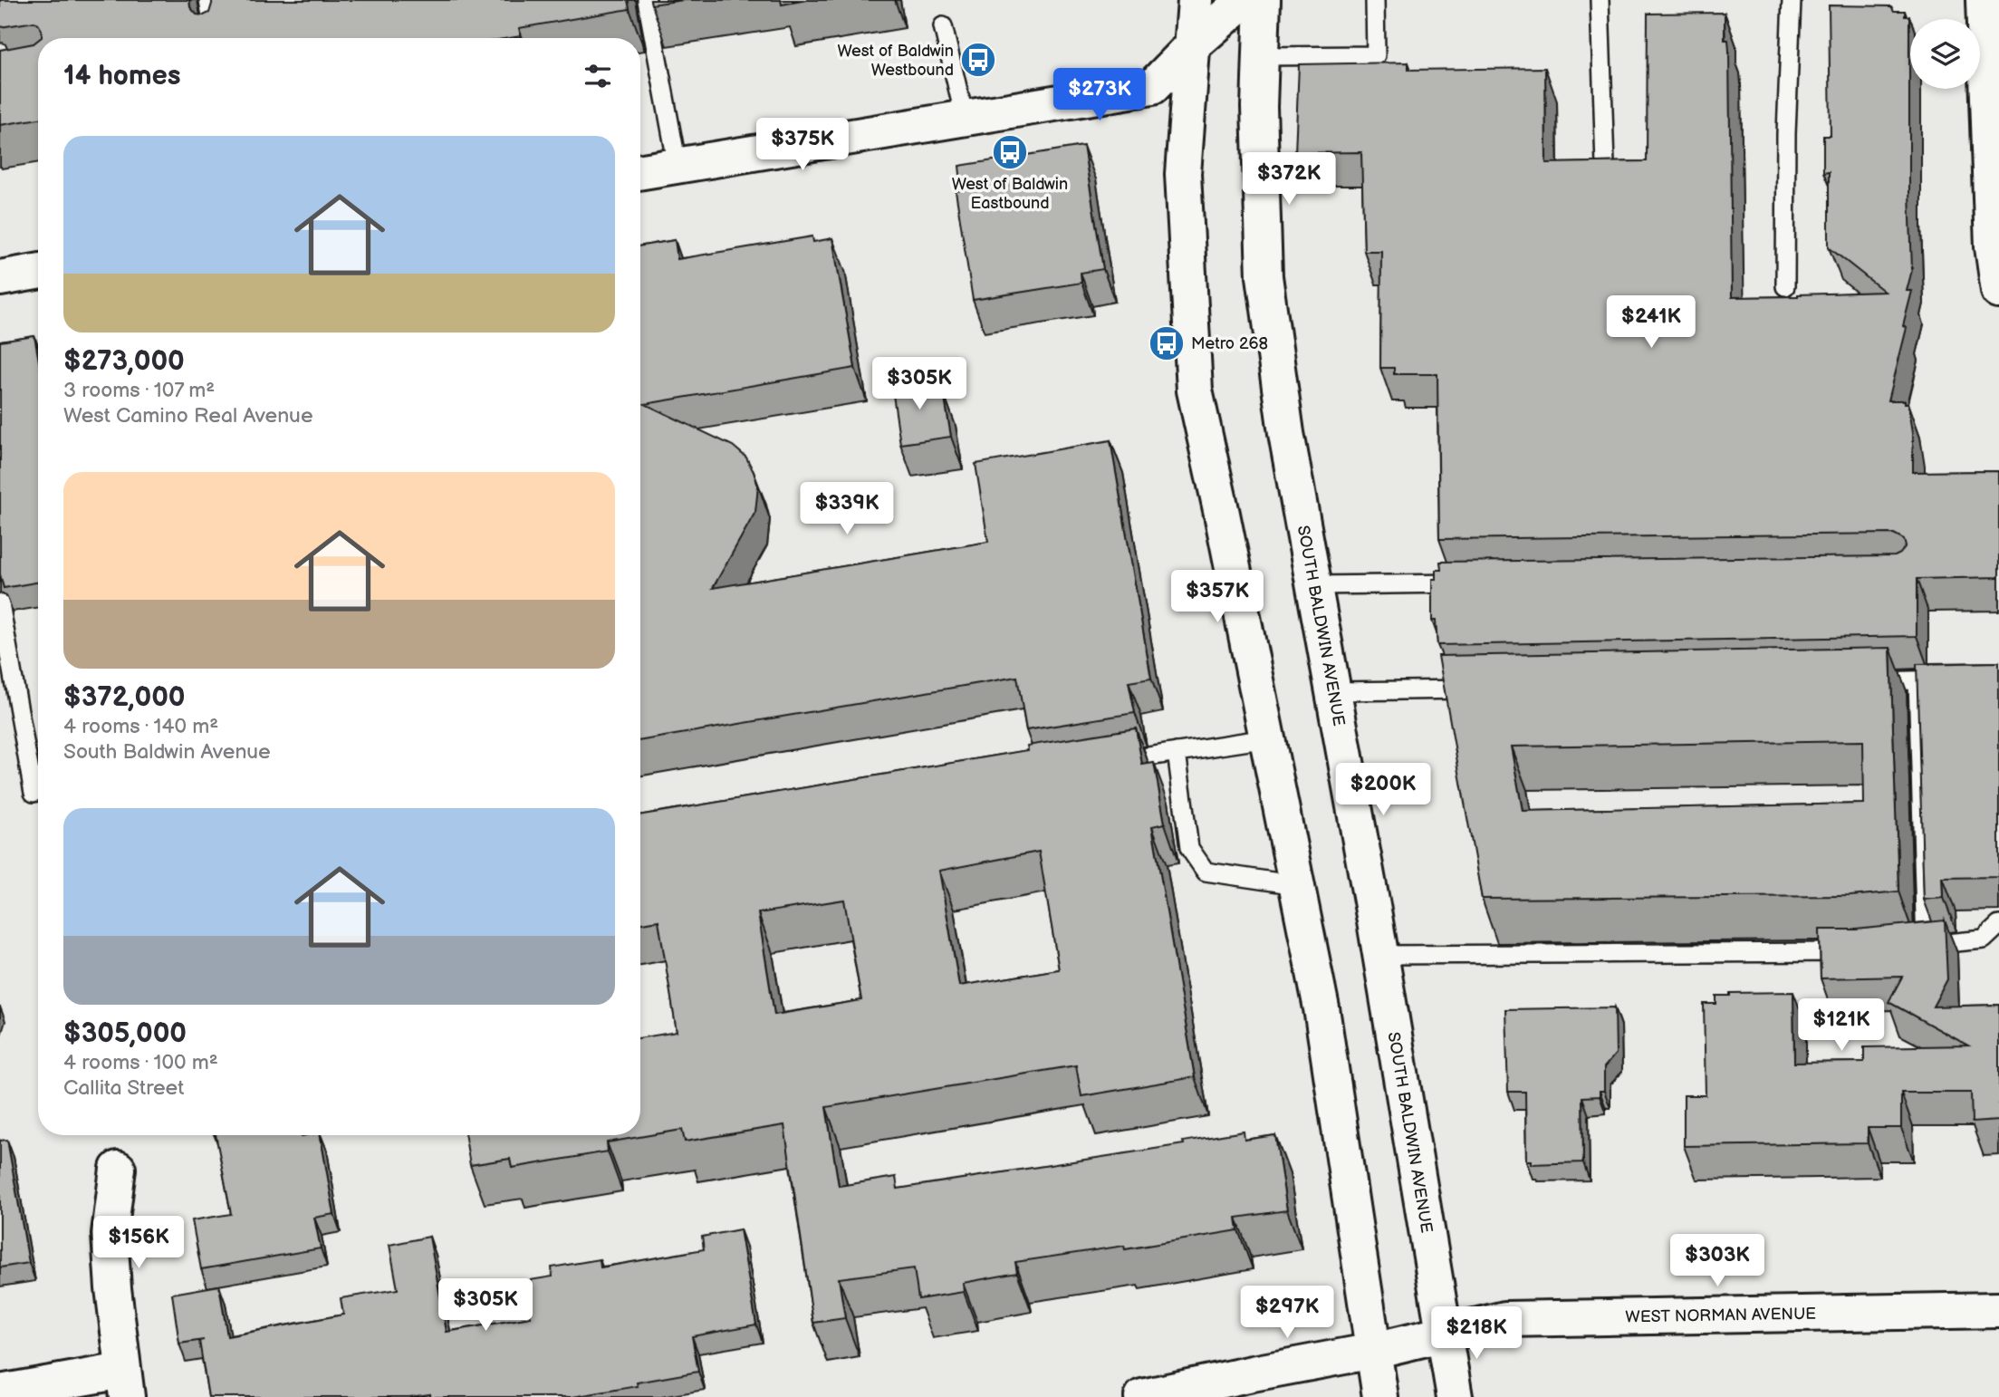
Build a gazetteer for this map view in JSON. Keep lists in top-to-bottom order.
{
  "streets": {
    "main road": ["SOUTH BALDWIN AVENUE", "WEST NORMAN AVENUE"]
  },
  "crossings": [
    ["SOUTH BALDWIN AVENUE", "WEST NORMAN AVENUE"]
  ],
  "places": {
    "bus stop": ["West of Baldwin Westbound", "West of Baldwin Eastbound", "Metro 268"]
  },
  "page": {
    "heading": "14 homes",
    "price": [
      "$273K",
      "$375K",
      "$372K",
      "$241K",
      "$305K",
      "$339K",
      "$357K",
      "$200K",
      "$121K",
      "$156K",
      "$303K",
      "$305K",
      "$297K",
      "$218K"
    ],
    "list": [
      {
        "name": "$273,000",
        "note": "3 rooms · 107 m² · West Camino Real Avenue"
      },
      {
        "name": "$372,000",
        "note": "4 rooms · 140 m² · South Baldwin Avenue"
      },
      {
        "name": "$305,000",
        "note": "4 rooms · 100 m² · Callita Street"
      }
    ]
  }
}
